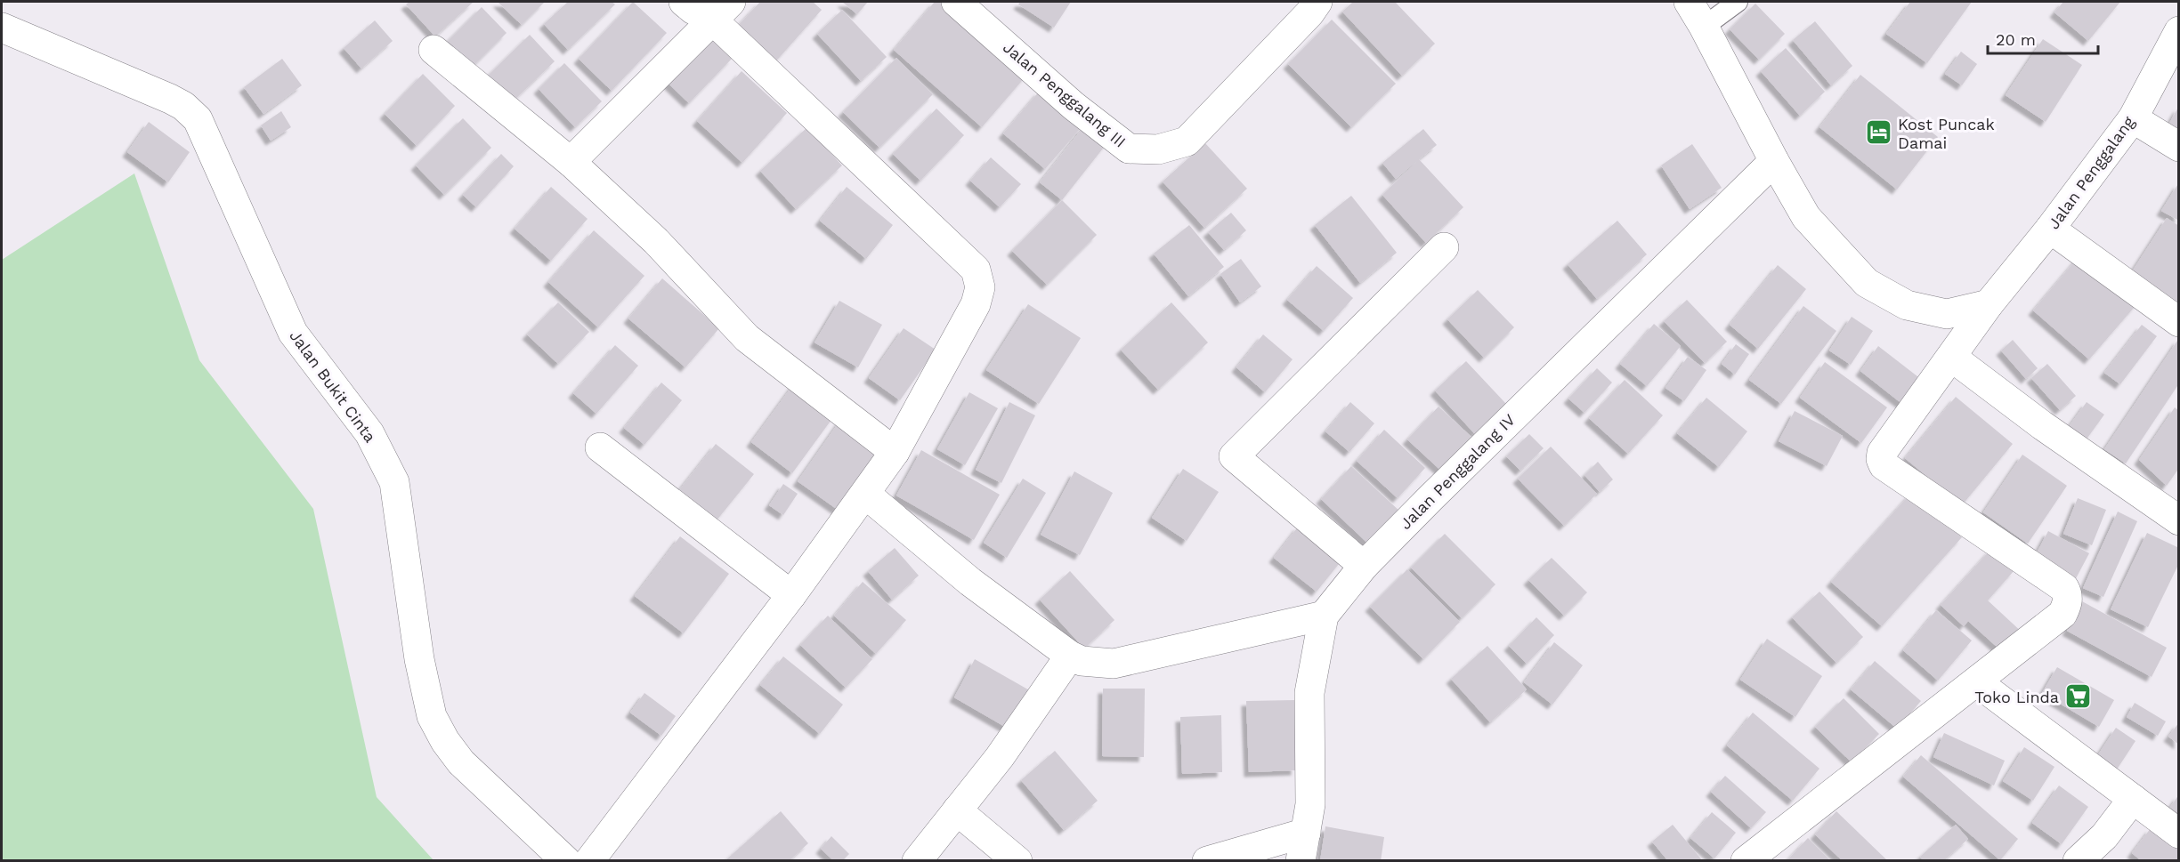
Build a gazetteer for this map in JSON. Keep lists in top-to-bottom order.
{
  "streets": {
    "street": [
      "Jalan Penggalang III",
      "Jalan Penggalang",
      "Jalan Bukit Cinta",
      "Jalan Penggalang IV"
    ]
  },
  "places": {
    "hotel": ["Kost Puncak Damai"],
    "supermarket": ["Toko Linda"]
  },
  "scale_bar": "20 m"
}
